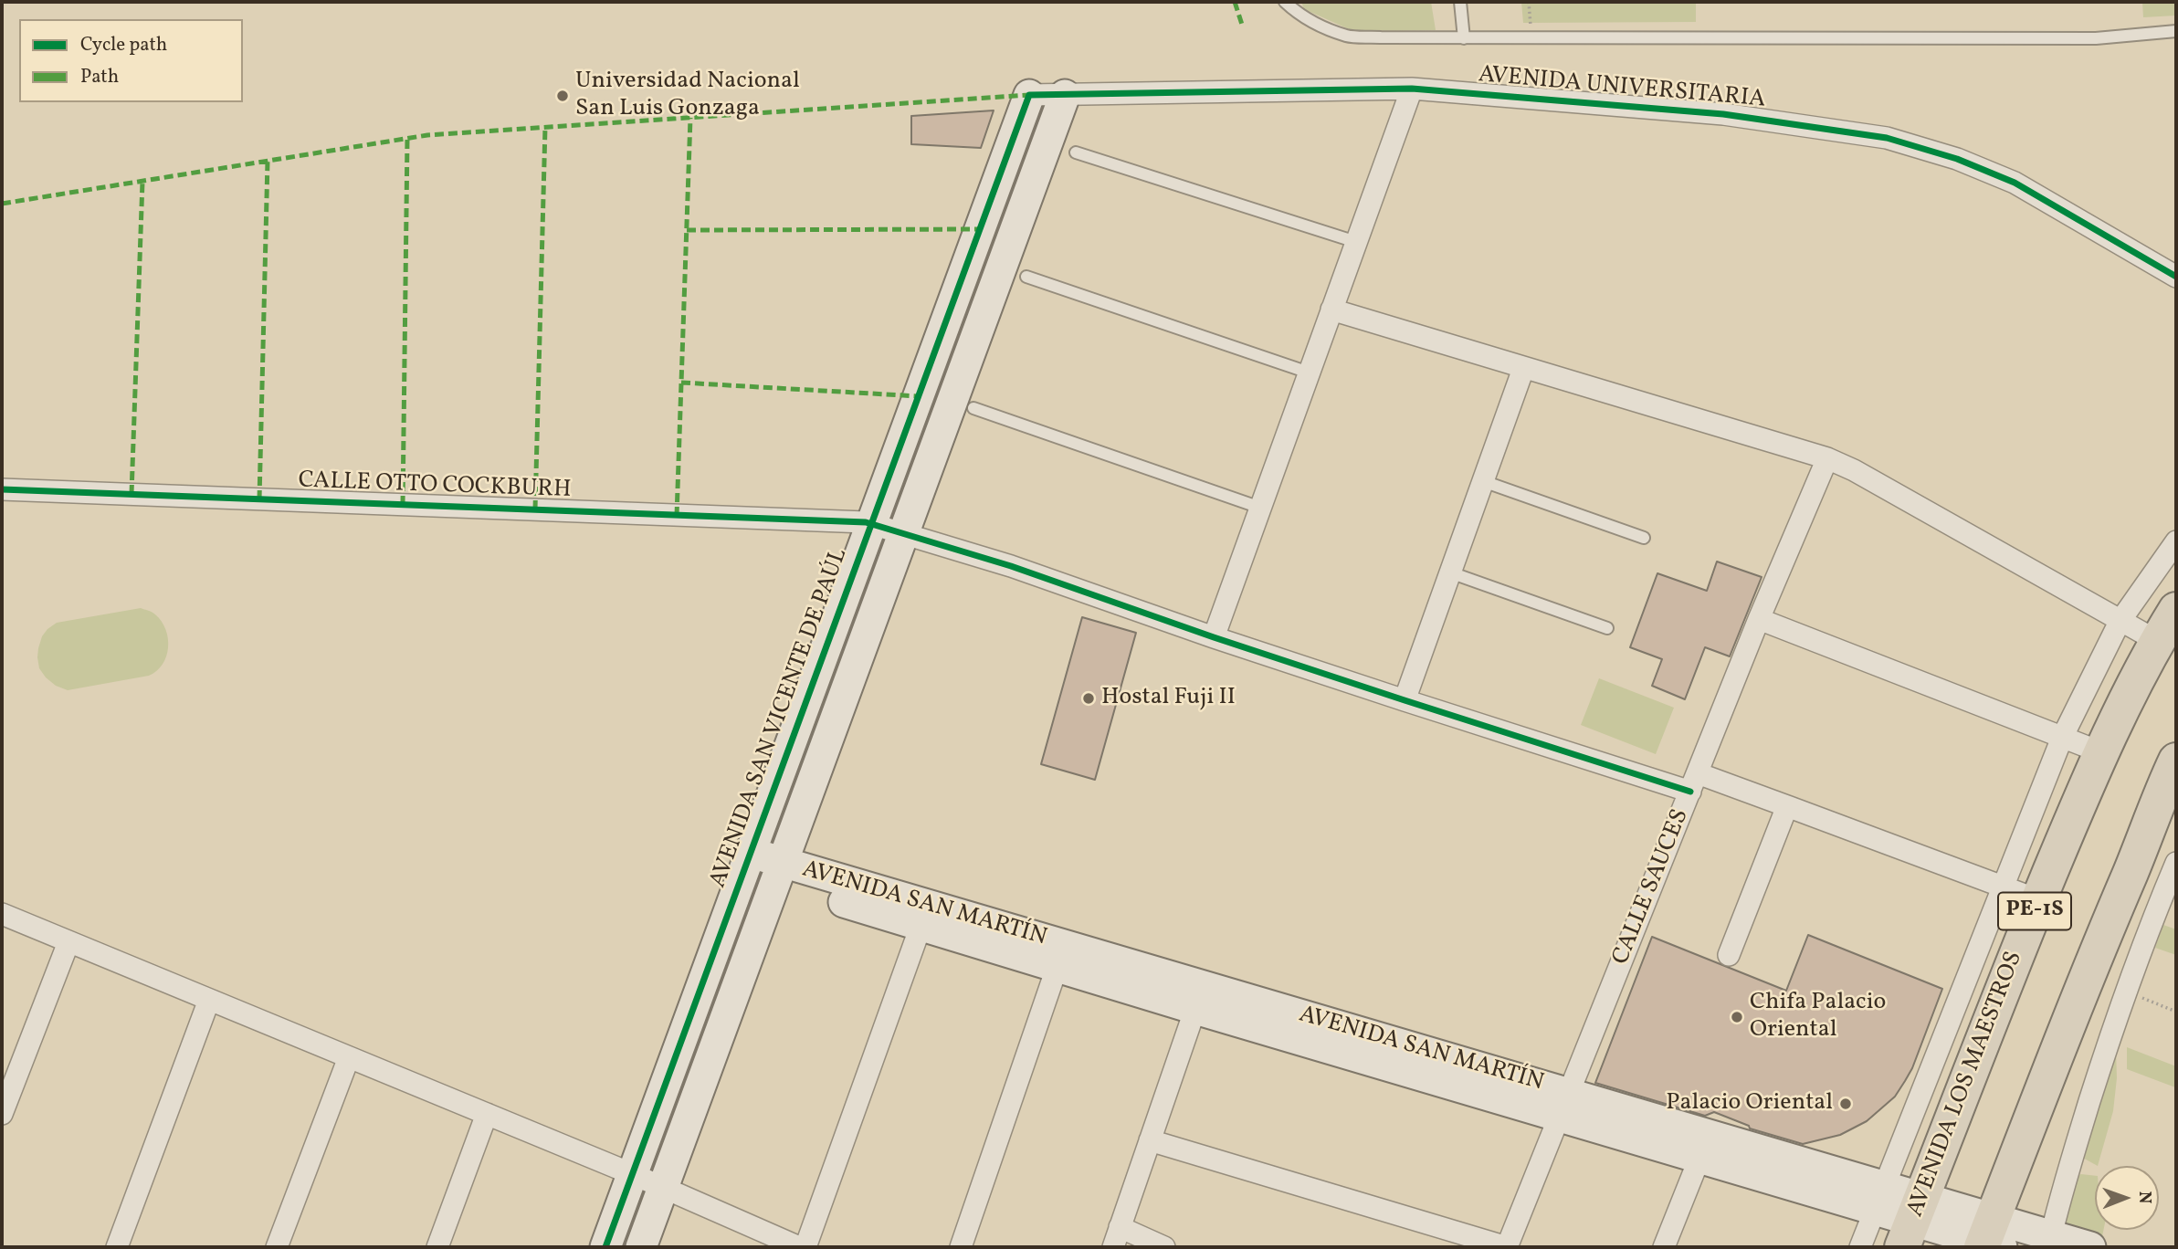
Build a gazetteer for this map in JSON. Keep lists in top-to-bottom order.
{
  "streets": {
    "highway": ["PE-1S", "AVENIDA LOS MAESTROS"],
    "street": [
      "AVENIDA UNIVERSITARIA",
      "CALLE OTTO COCKBURH",
      "AVENIDA SAN VICENTE DE PAÚL",
      "CALLE SAUCES",
      "AVENIDA SAN MARTÍN"
    ]
  },
  "crossings": [
    ["AVENIDA UNIVERSITARIA", "AVENIDA SAN VICENTE DE PAÚL"],
    ["CALLE OTTO COCKBURH", "CALLE SAUCES"],
    ["CALLE OTTO COCKBURH", "AVENIDA LOS MAESTROS"],
    ["AVENIDA SAN VICENTE DE PAÚL", "AVENIDA SAN MARTÍN"],
    ["CALLE SAUCES", "AVENIDA SAN MARTÍN"],
    ["AVENIDA SAN MARTÍN", "PE-1S"],
    ["AVENIDA SAN MARTÍN", "AVENIDA LOS MAESTROS"]
  ],
  "places": [
    "Universidad Nacional San Luis Gonzaga",
    "Hostal Fuji II",
    "Chifa Palacio Oriental",
    "Palacio Oriental"
  ],
  "legend": ["Cycle path", "Path"],
  "north": "right"
}
